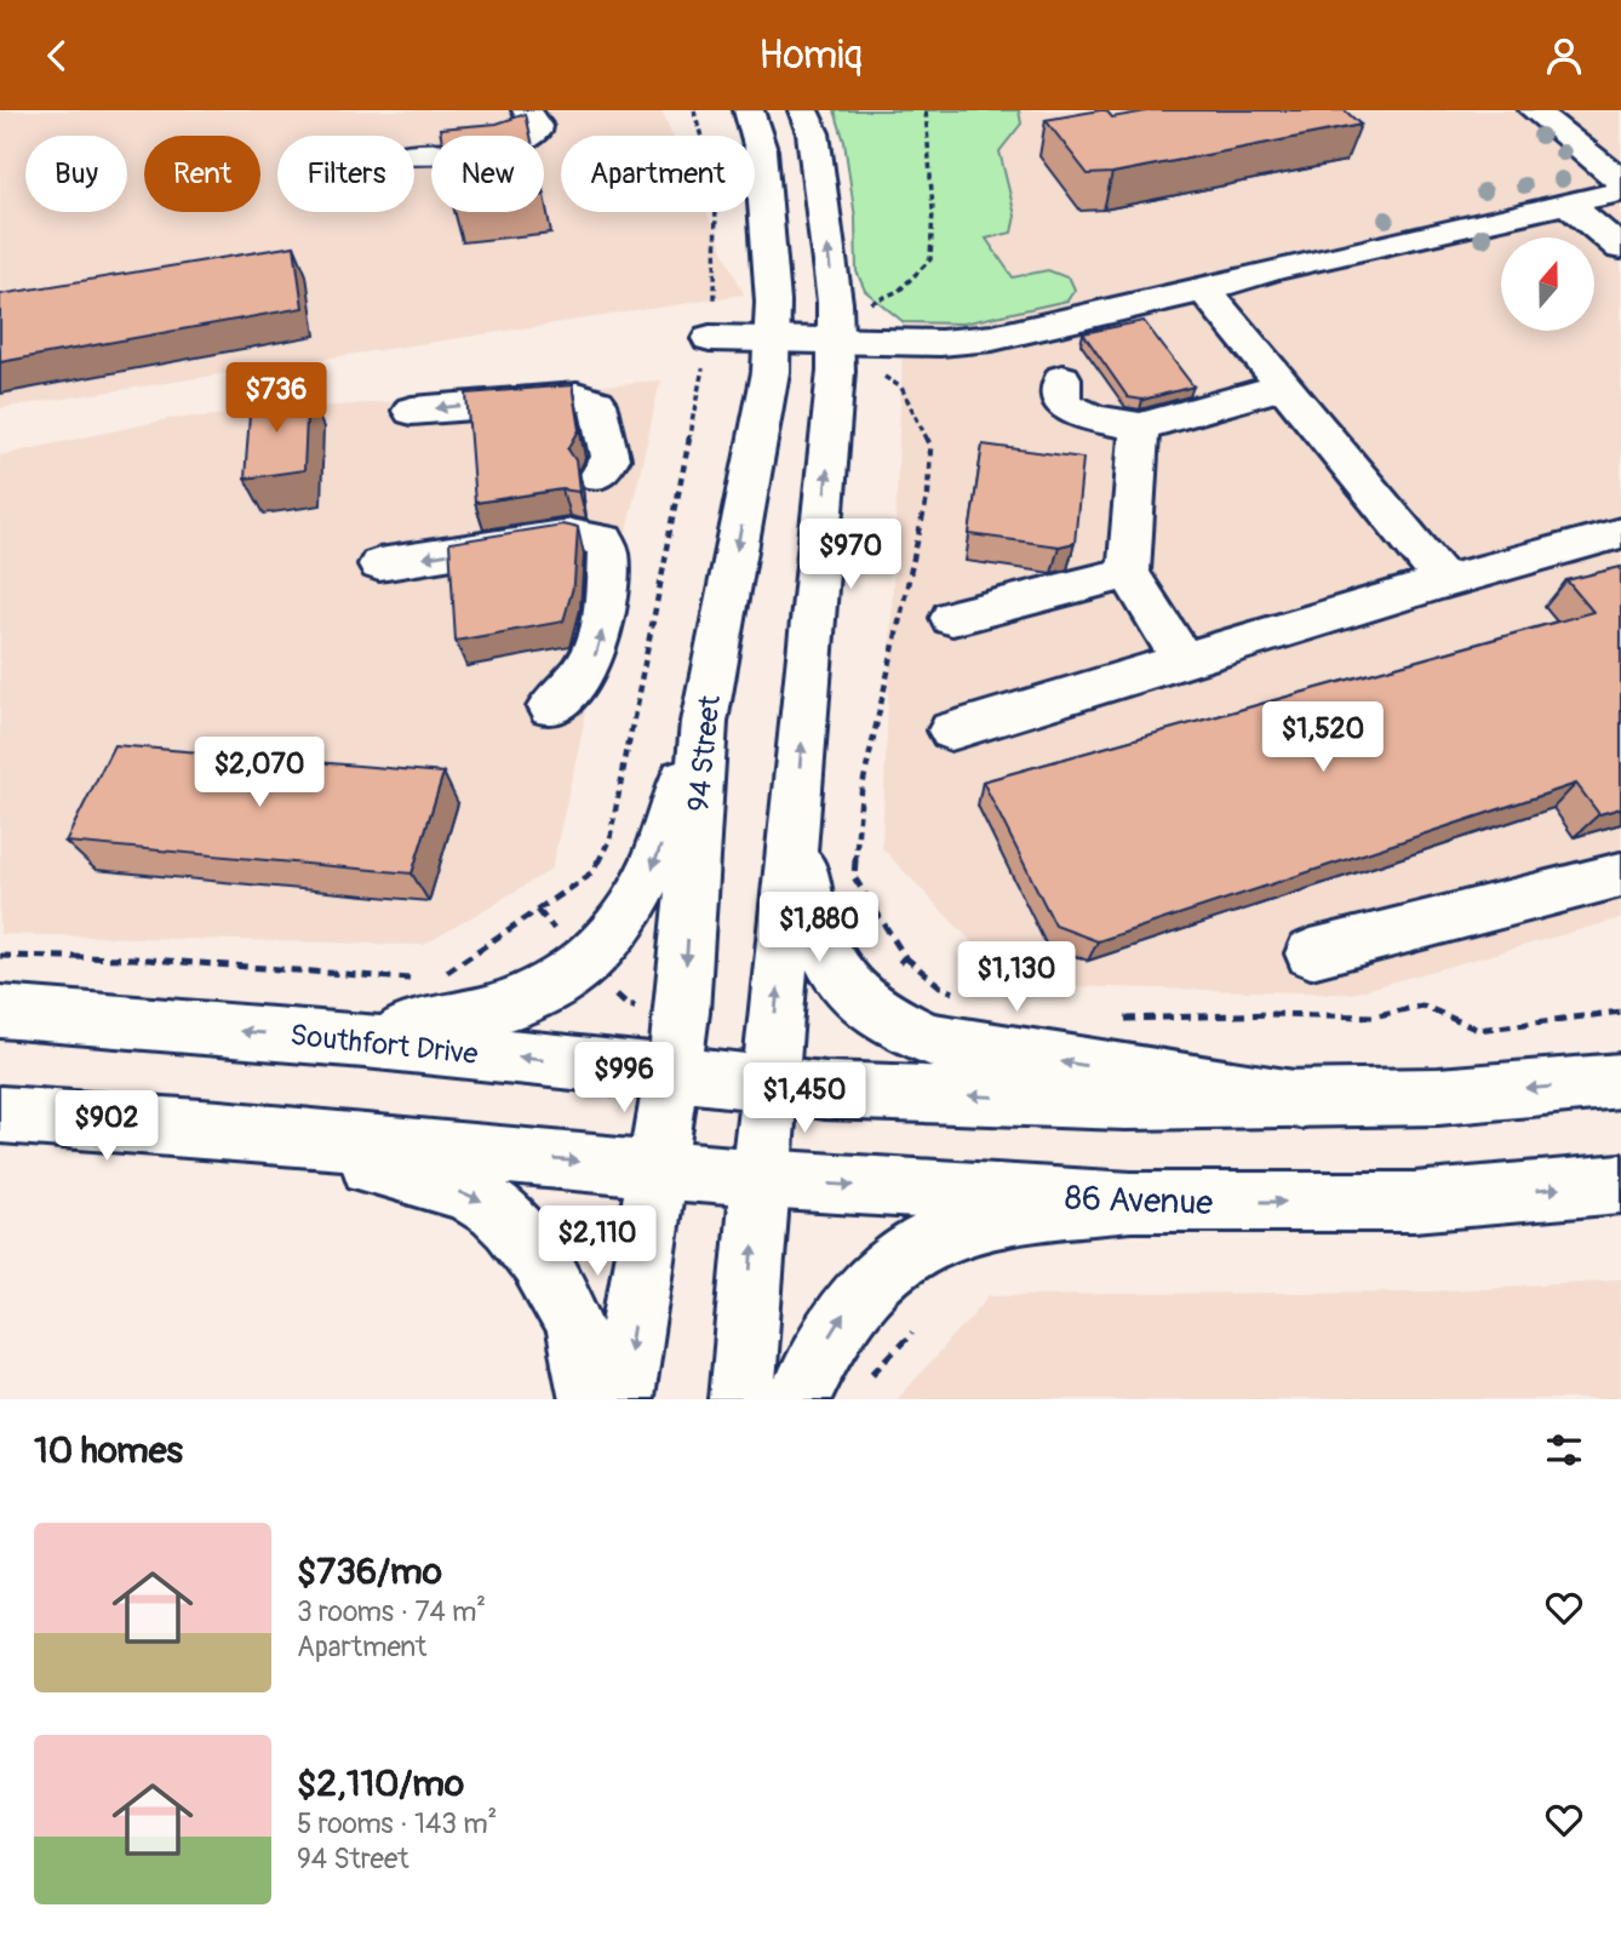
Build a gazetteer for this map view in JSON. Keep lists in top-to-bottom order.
{
  "streets": {
    "main road": ["94 Street", "Southfort Drive", "86 Avenue"]
  },
  "crossings": [
    ["94 Street", "Southfort Drive"],
    ["94 Street", "86 Avenue"]
  ],
  "north": "top",
  "page": {
    "header": "Homiq",
    "chip": [
      "Buy",
      "Rent",
      "Filters",
      "New",
      "Apartment"
    ],
    "price": [
      "$736",
      "$970",
      "$1,520",
      "$2,070",
      "$1,880",
      "$1,130",
      "$996",
      "$1,450",
      "$902",
      "$2,110"
    ],
    "heading": "10 homes",
    "list": [
      {
        "name": "$736/mo",
        "note": "3 rooms · 74 m² · Apartment"
      },
      {
        "name": "$2,110/mo",
        "note": "5 rooms · 143 m² · 94 Street"
      }
    ]
  }
}
